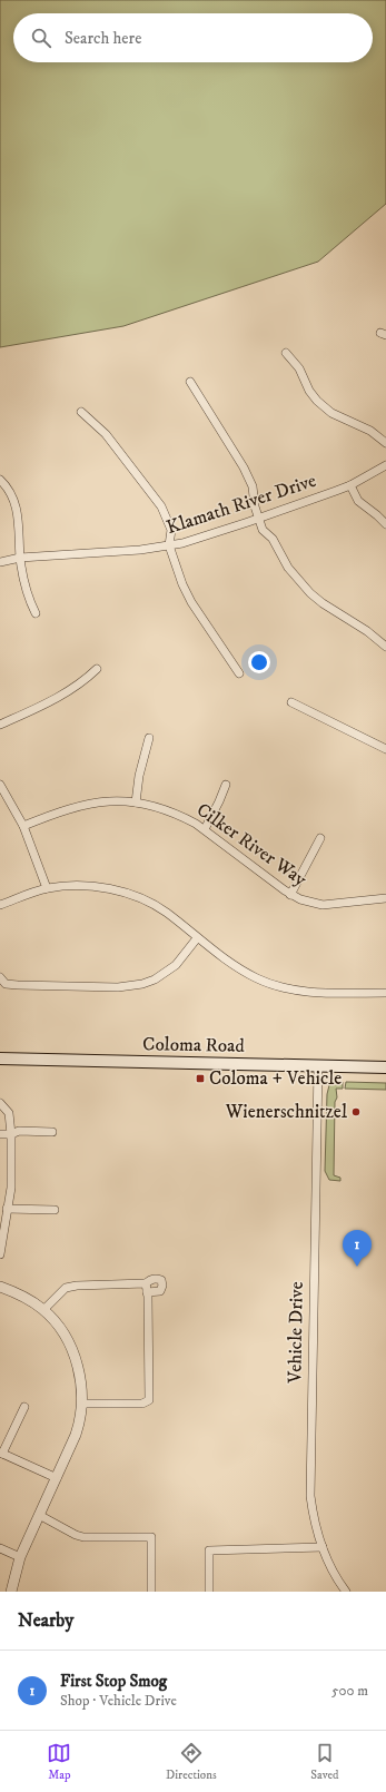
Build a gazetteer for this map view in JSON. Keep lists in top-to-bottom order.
{
  "streets": {
    "main road": ["Coloma Road"],
    "street": ["Klamath River Drive", "Cilker River Way", "Vehicle Drive"]
  },
  "crossings": [
    ["Coloma Road", "Vehicle Drive"]
  ],
  "places": {
    "transit": ["Coloma + Vehicle"],
    "other": ["Wienerschnitzel"]
  },
  "page": {
    "search": "Search here",
    "pins": "1",
    "heading": "Nearby",
    "list": [
      {
        "mark": "1",
        "name": "First Stop Smog",
        "note": "Shop · Vehicle Drive",
        "value": "500 m"
      }
    ],
    "nav": ["Map", "Directions", "Saved"]
  }
}
